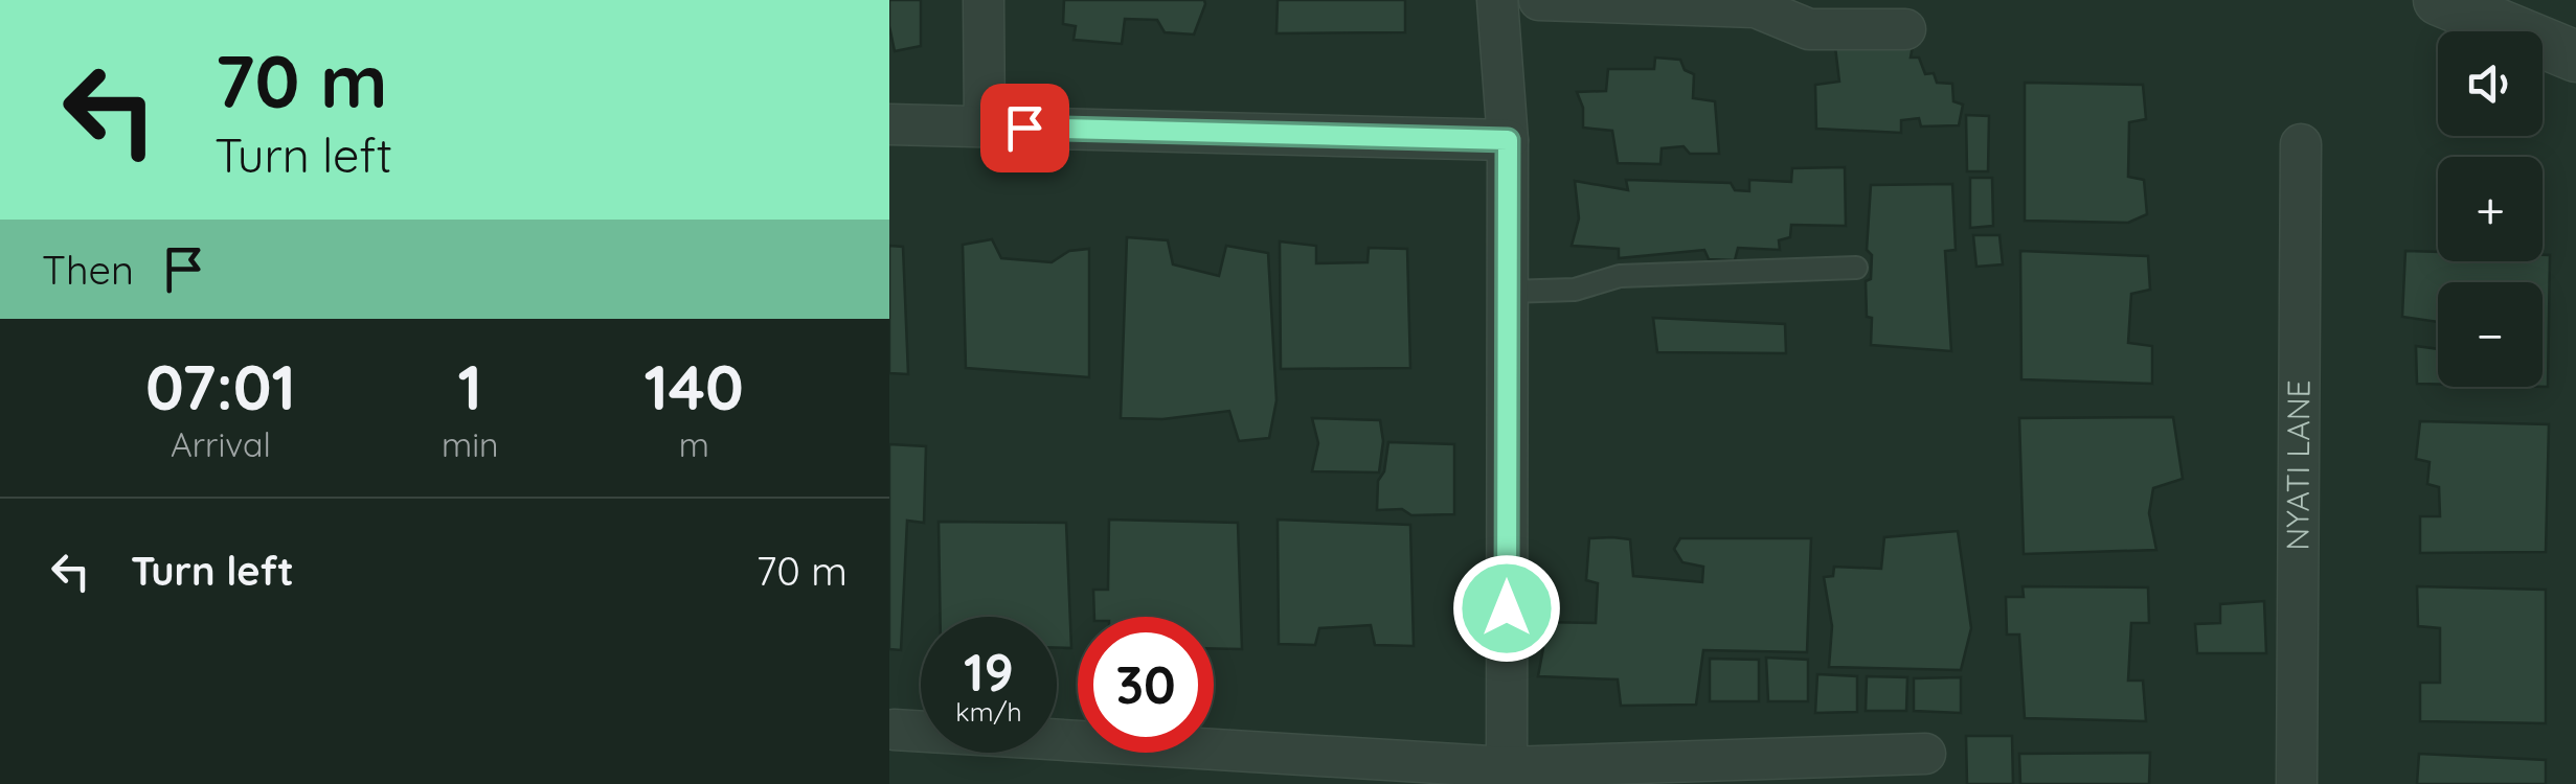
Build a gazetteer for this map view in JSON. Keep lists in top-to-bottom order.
{
  "streets": {
    "street": ["NYATI LANE"]
  },
  "page": {
    "turn": ["70 m", "Turn left"],
    "map_buttons": ["+", "−"],
    "then": "Then",
    "eta": [
      "07:01",
      "Arrival",
      "1",
      "min",
      "140",
      "m"
    ],
    "list": [
      {
        "name": "Turn left",
        "value": "70 m"
      }
    ],
    "speed": "19 km/h",
    "limit": "30"
  }
}
